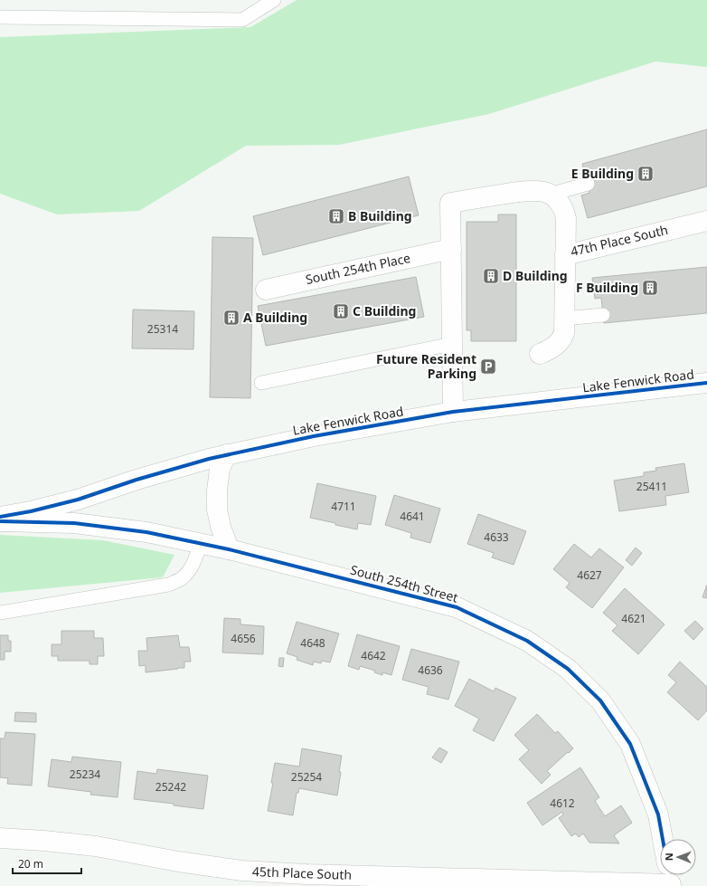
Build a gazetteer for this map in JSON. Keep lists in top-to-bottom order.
{
  "streets": {
    "street": [
      "47th Place South",
      "South 254th Place",
      "Lake Fenwick Road",
      "South 254th Street",
      "45th Place South"
    ]
  },
  "places": {
    "building": [
      "E Building",
      "B Building",
      "D Building",
      "F Building",
      "C Building",
      "A Building"
    ],
    "parking": ["Future Resident Parking"]
  },
  "house_numbers": [
    "25314",
    "25411",
    "4711",
    "4641",
    "4633",
    "4627",
    "4621",
    "4656",
    "4648",
    "4642",
    "4636",
    "25234",
    "25254",
    "25242",
    "4612"
  ],
  "scale_bar": "20 m",
  "north": "left"
}
